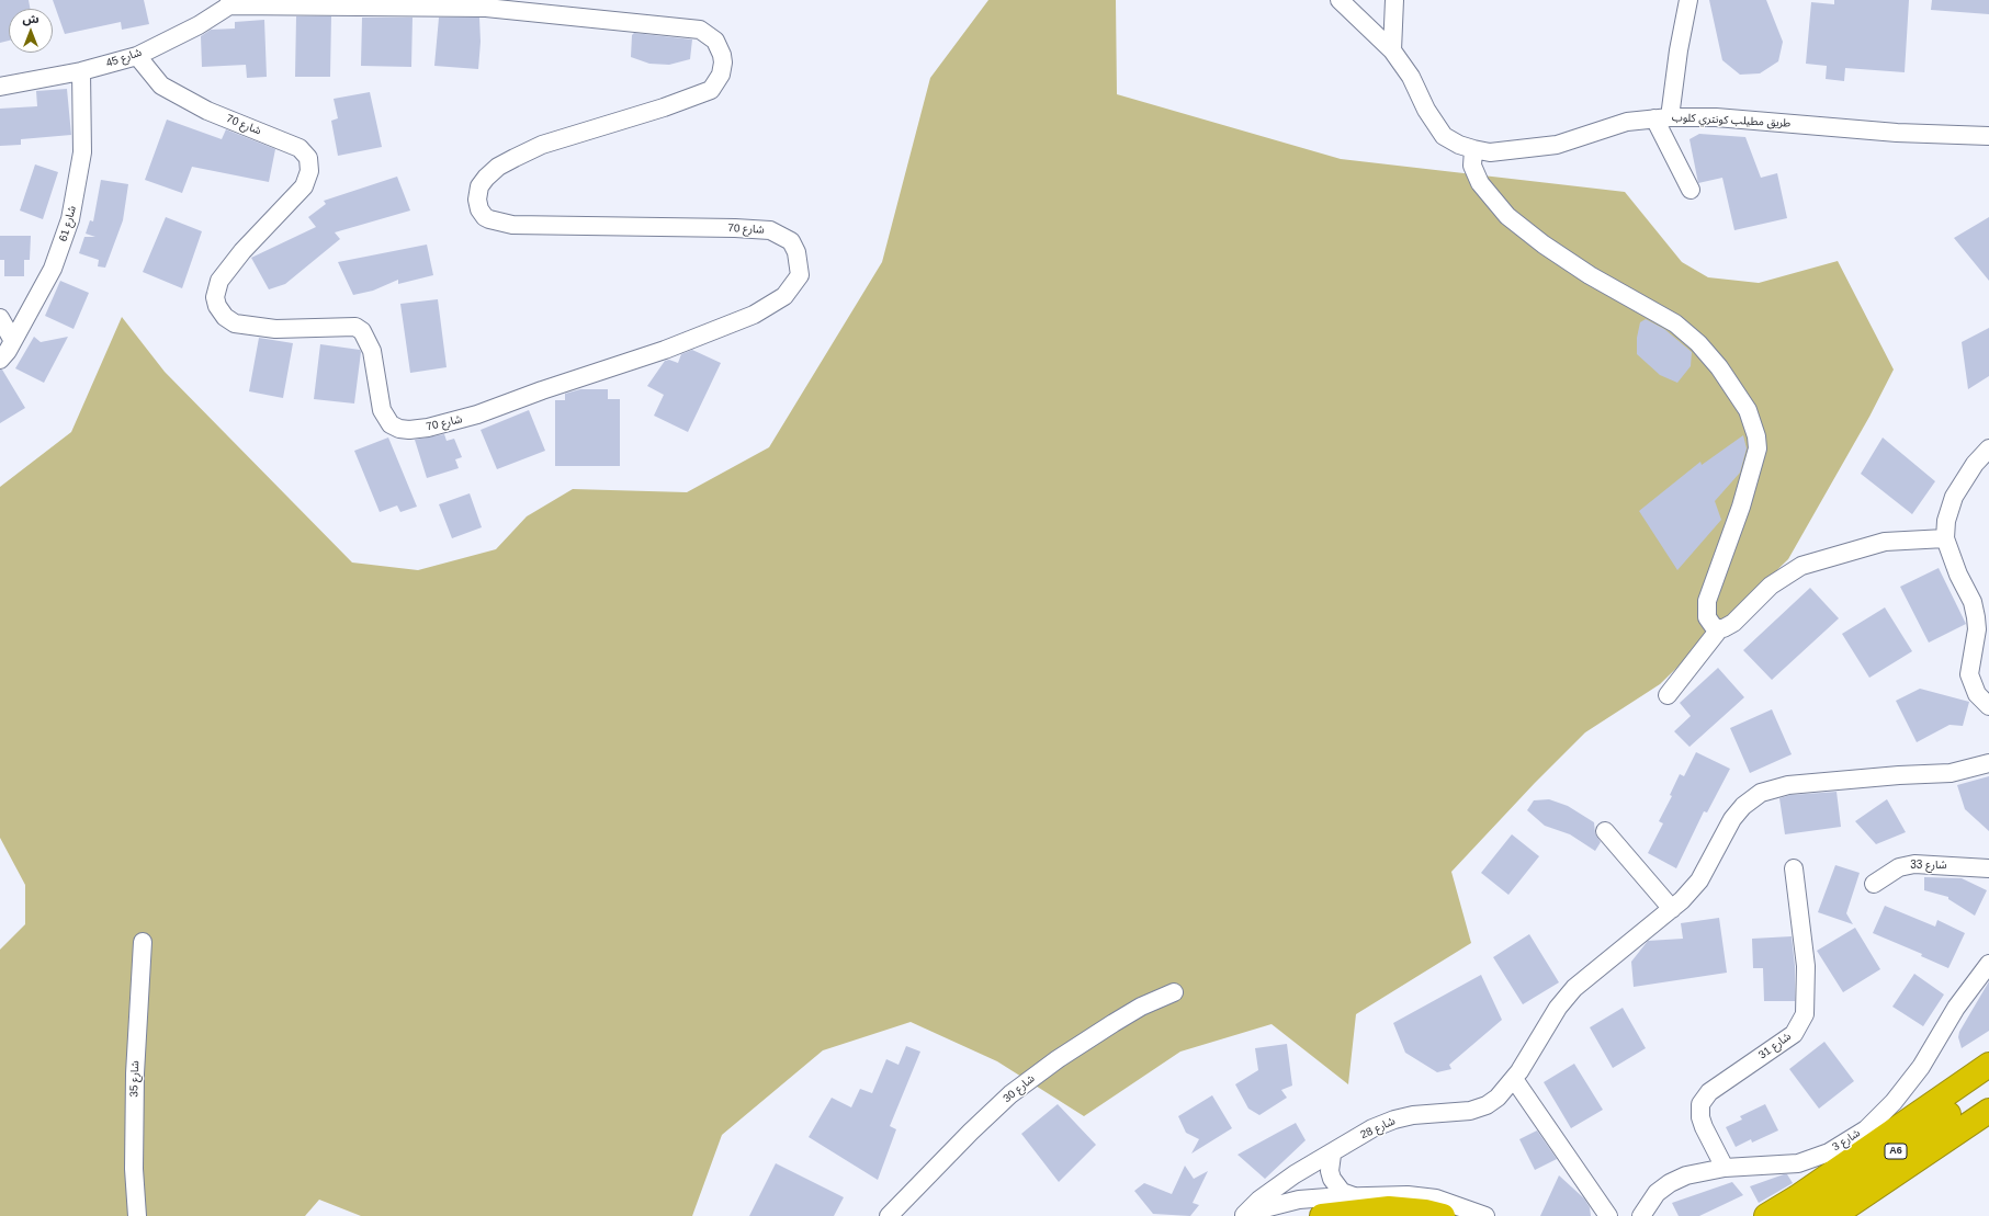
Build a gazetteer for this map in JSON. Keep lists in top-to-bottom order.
{
  "streets": {
    "highway": ["A6"],
    "street": [
      "شارع 45",
      "طريق مطيلب كونتري كلوب",
      "شارع 70",
      "شارع 61",
      "شارع 33",
      "شارع 31",
      "شارع 35",
      "شارع 30",
      "شارع 28",
      "شارع 3"
    ]
  },
  "crossings": [
    ["شارع 45", "شارع 70"],
    ["شارع 45", "شارع 61"],
    ["شارع 31", "شارع 3"]
  ],
  "north": "top"
}
